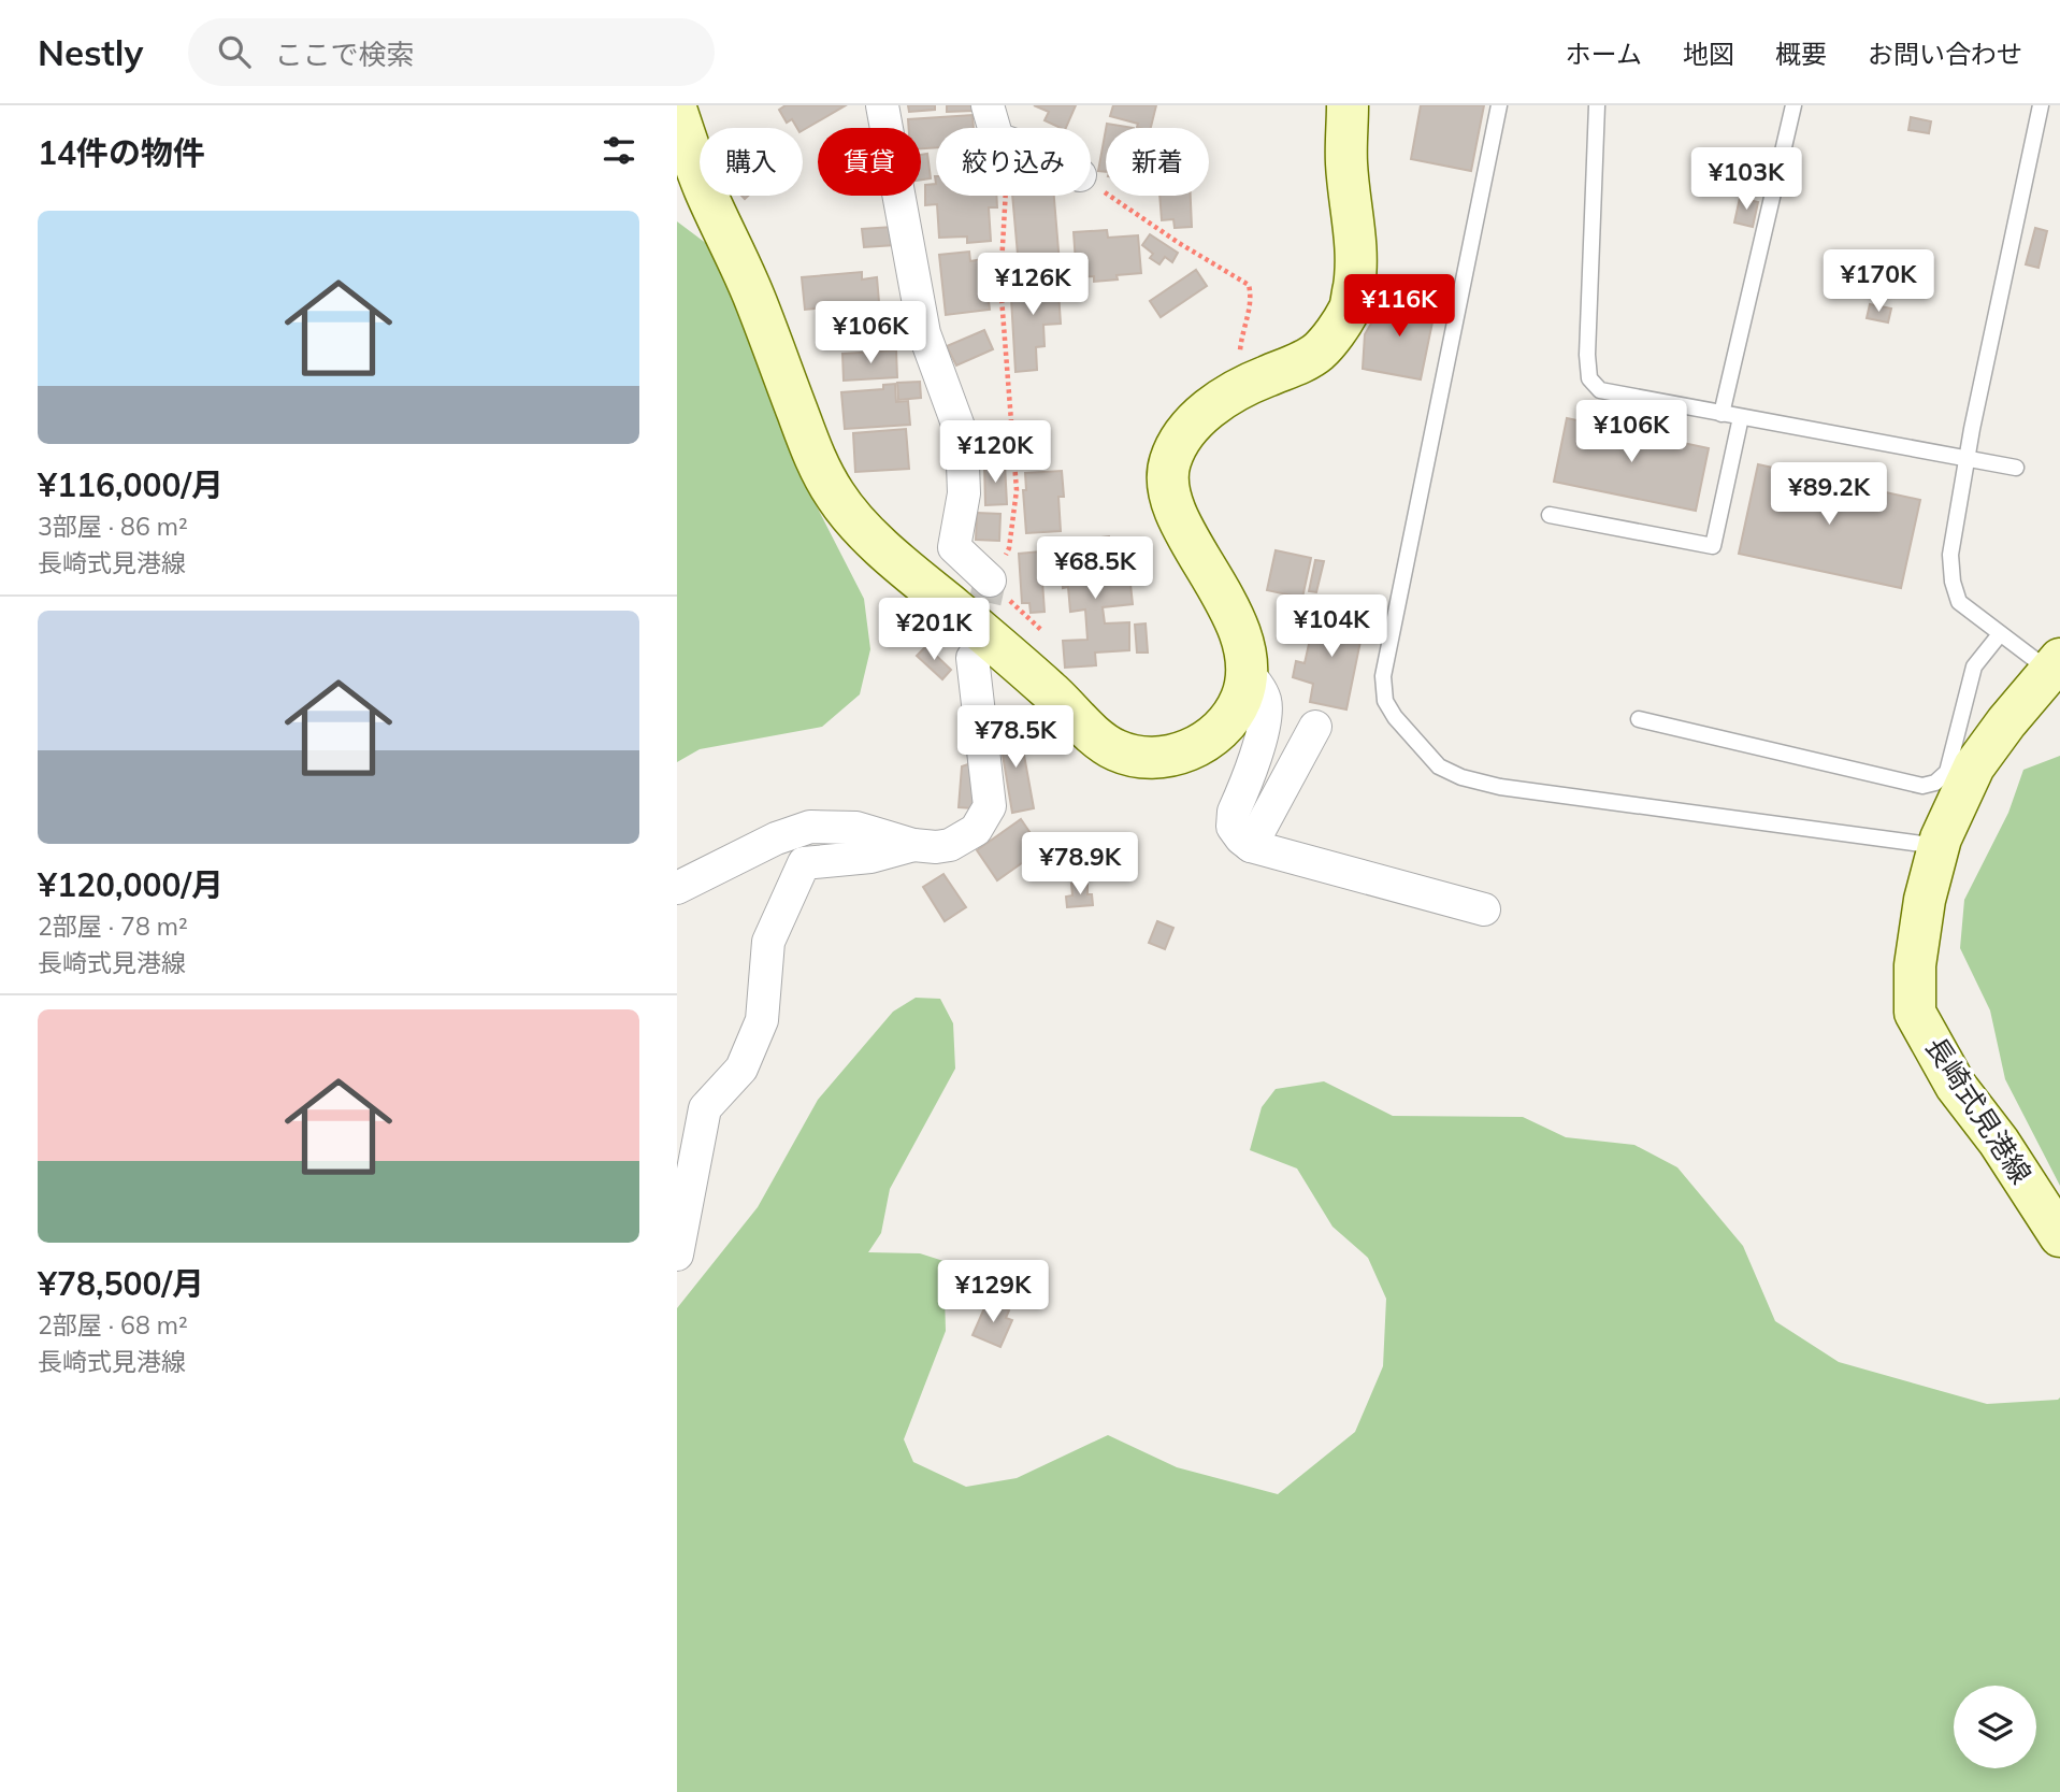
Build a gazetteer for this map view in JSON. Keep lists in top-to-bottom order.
{
  "streets": {
    "main road": ["長崎式見港線"]
  },
  "page": {
    "header": "Nestly",
    "search": "ここで検索",
    "nav": [
      "ホーム",
      "地図",
      "概要",
      "お問い合わせ"
    ],
    "heading": "14件の物件",
    "chip": [
      "購入",
      "賃貸",
      "絞り込み",
      "新着"
    ],
    "price": [
      "¥103K",
      "¥170K",
      "¥126K",
      "¥116K",
      "¥106K",
      "¥106K",
      "¥120K",
      "¥89.2K",
      "¥68.5K",
      "¥104K",
      "¥201K",
      "¥78.5K",
      "¥78.9K",
      "¥129K"
    ],
    "list": [
      {
        "name": "¥116,000/月",
        "note": "3部屋 · 86 m² · 長崎式見港線"
      },
      {
        "name": "¥120,000/月",
        "note": "2部屋 · 78 m² · 長崎式見港線"
      },
      {
        "name": "¥78,500/月",
        "note": "2部屋 · 68 m² · 長崎式見港線"
      }
    ]
  }
}
